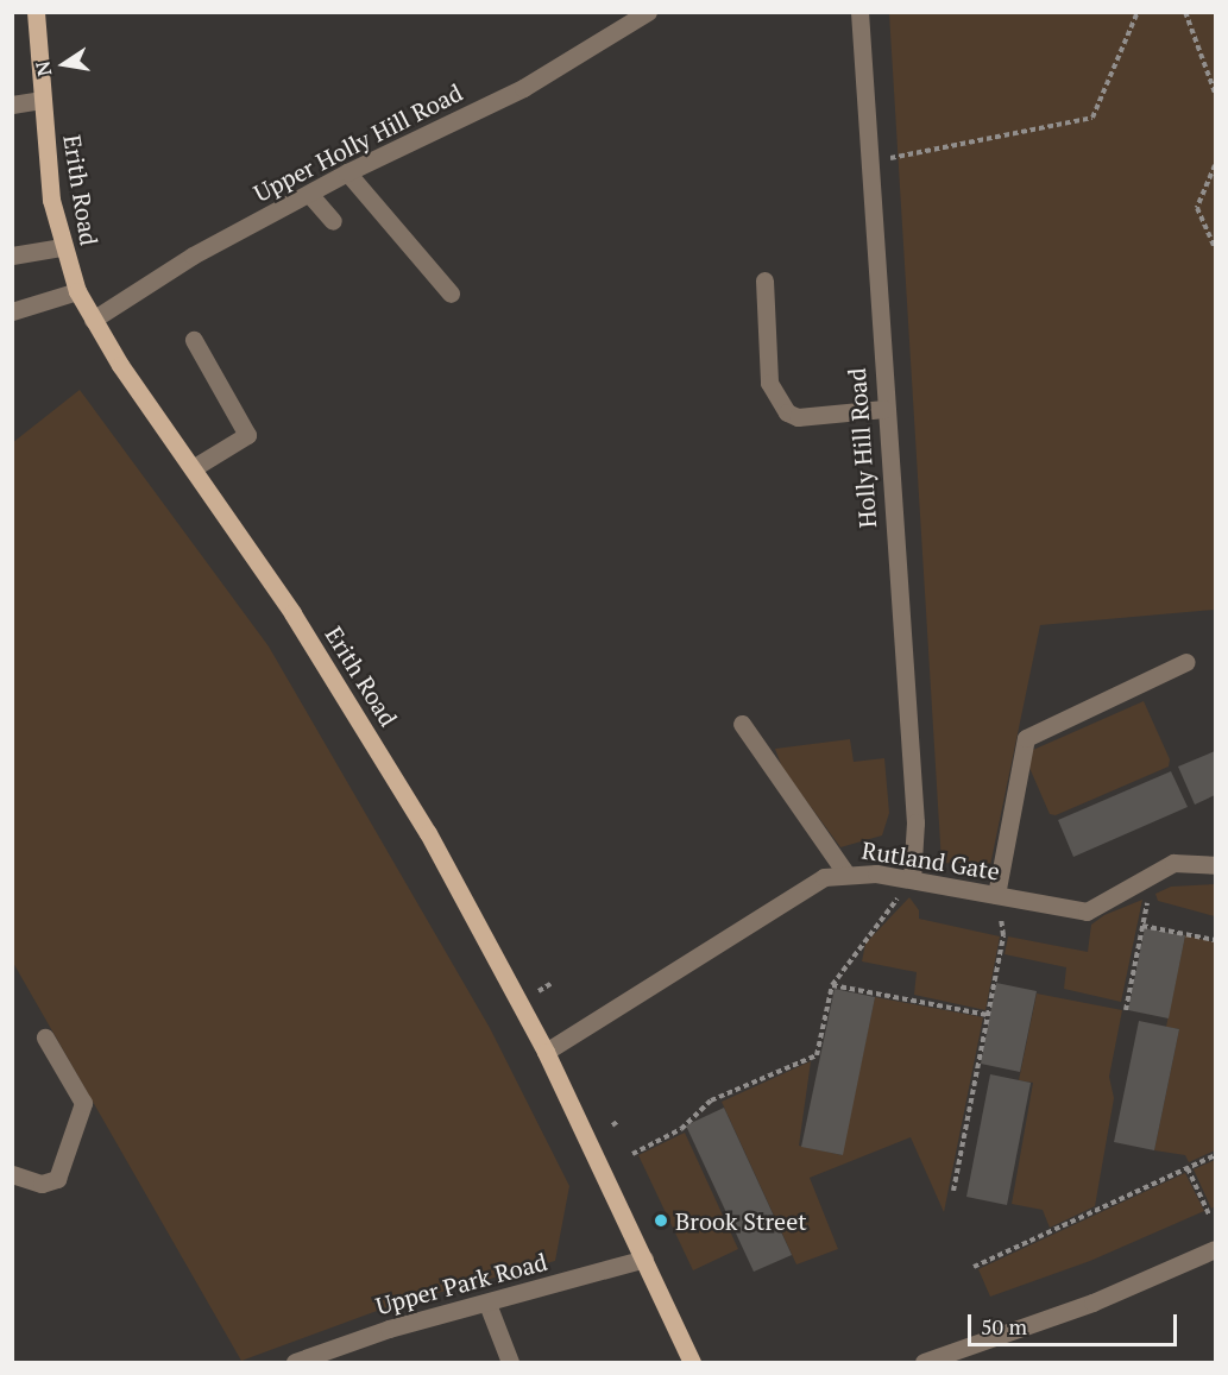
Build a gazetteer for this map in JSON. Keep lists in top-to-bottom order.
{
  "streets": {
    "main road": ["Erith Road"],
    "street": [
      "Upper Holly Hill Road",
      "Holly Hill Road",
      "Rutland Gate",
      "Upper Park Road"
    ]
  },
  "crossings": [
    ["Upper Holly Hill Road", "Erith Road"],
    ["Erith Road", "Rutland Gate"],
    ["Erith Road", "Upper Park Road"],
    ["Holly Hill Road", "Rutland Gate"]
  ],
  "places": ["Brook Street"],
  "scale_bar": "50 m",
  "north": "left"
}
